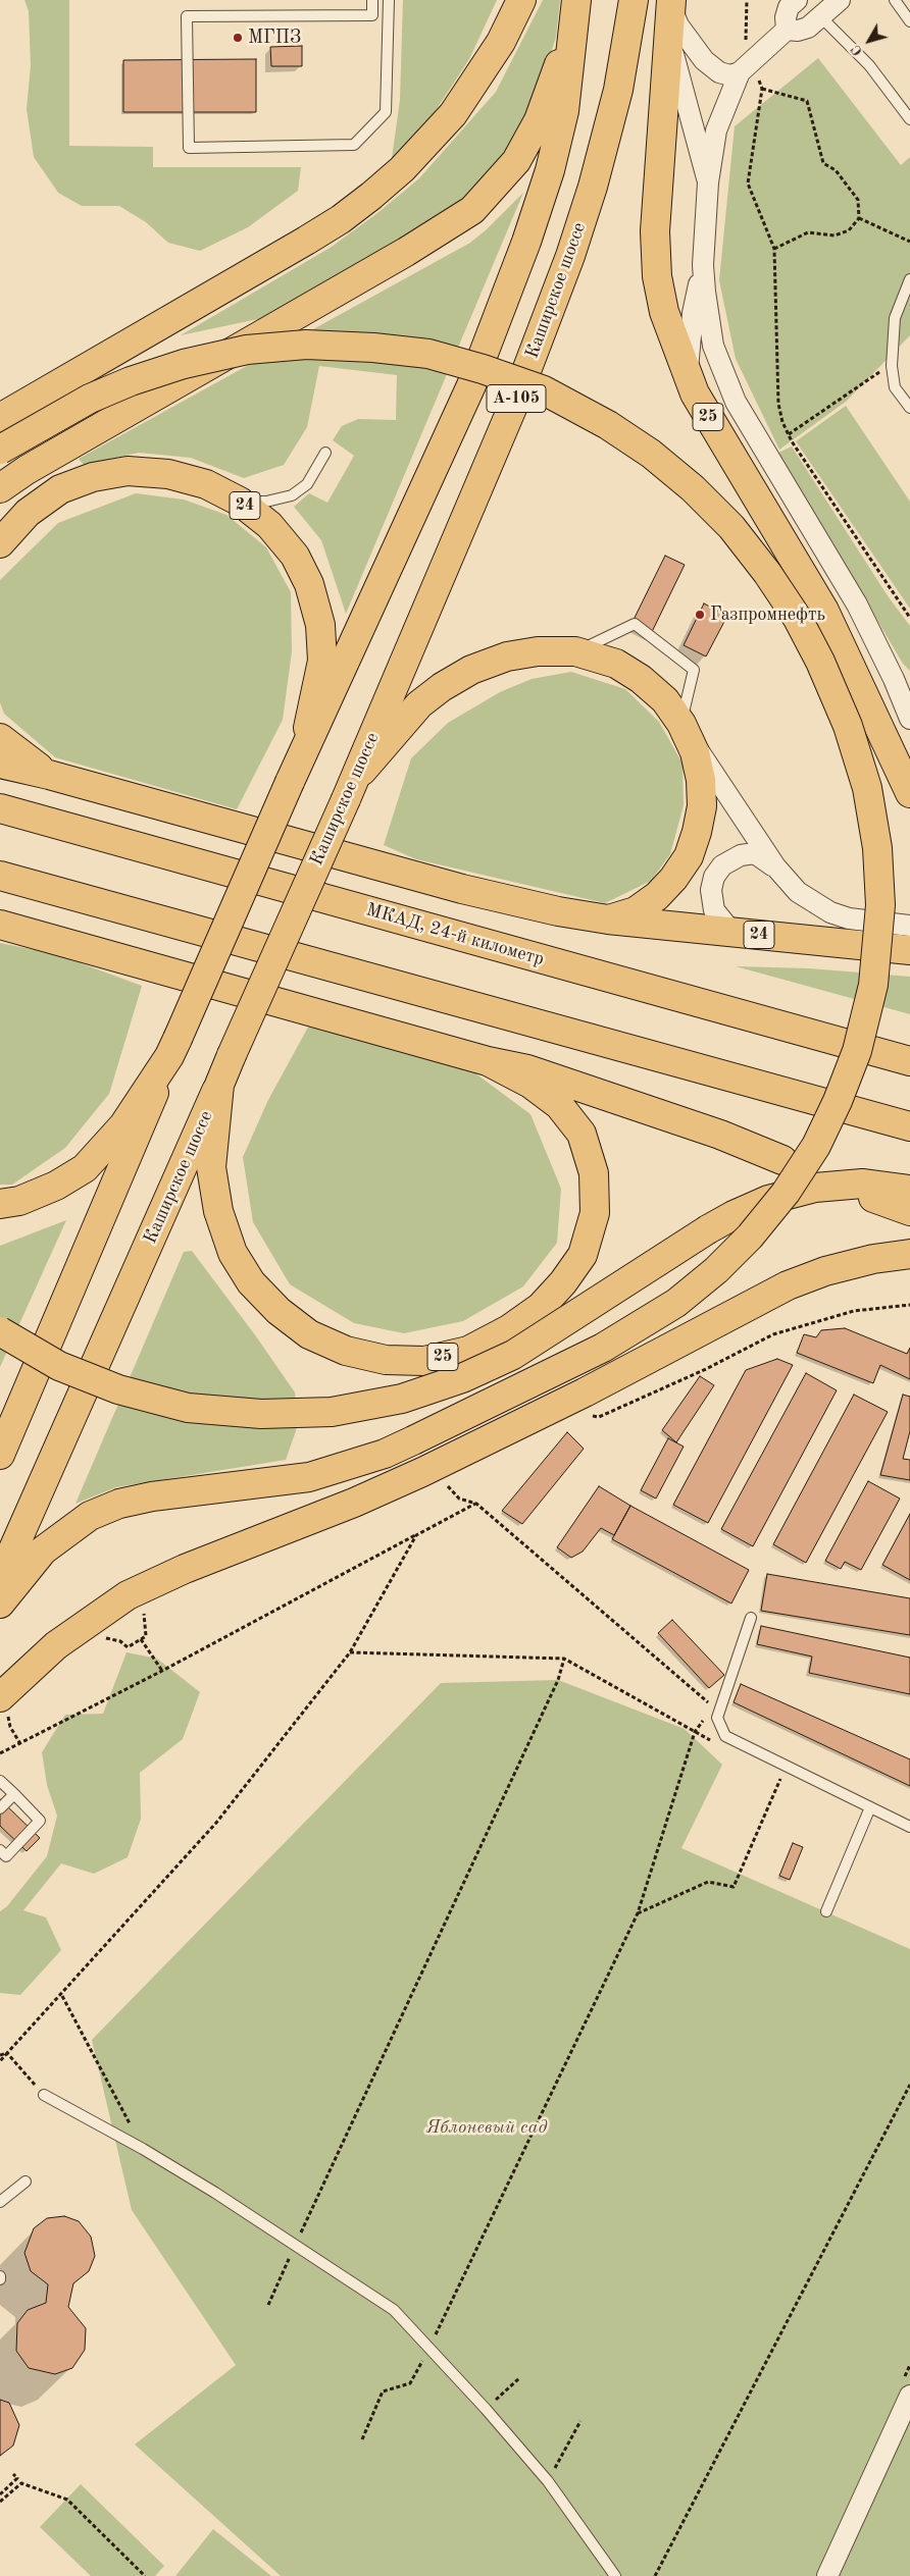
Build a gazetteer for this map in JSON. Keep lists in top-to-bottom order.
{
  "streets": {
    "main road": [
      "Каширское шоссе",
      "А-105",
      "25",
      "24",
      "МКАД, 24-й километр"
    ]
  },
  "crossings": [
    ["Каширское шоссе", "25"],
    ["А-105", "24"]
  ],
  "parks": ["Яблоневый сад"],
  "places": ["МГПЗ", "Газпромнефть"],
  "north": "bottom left"
}
